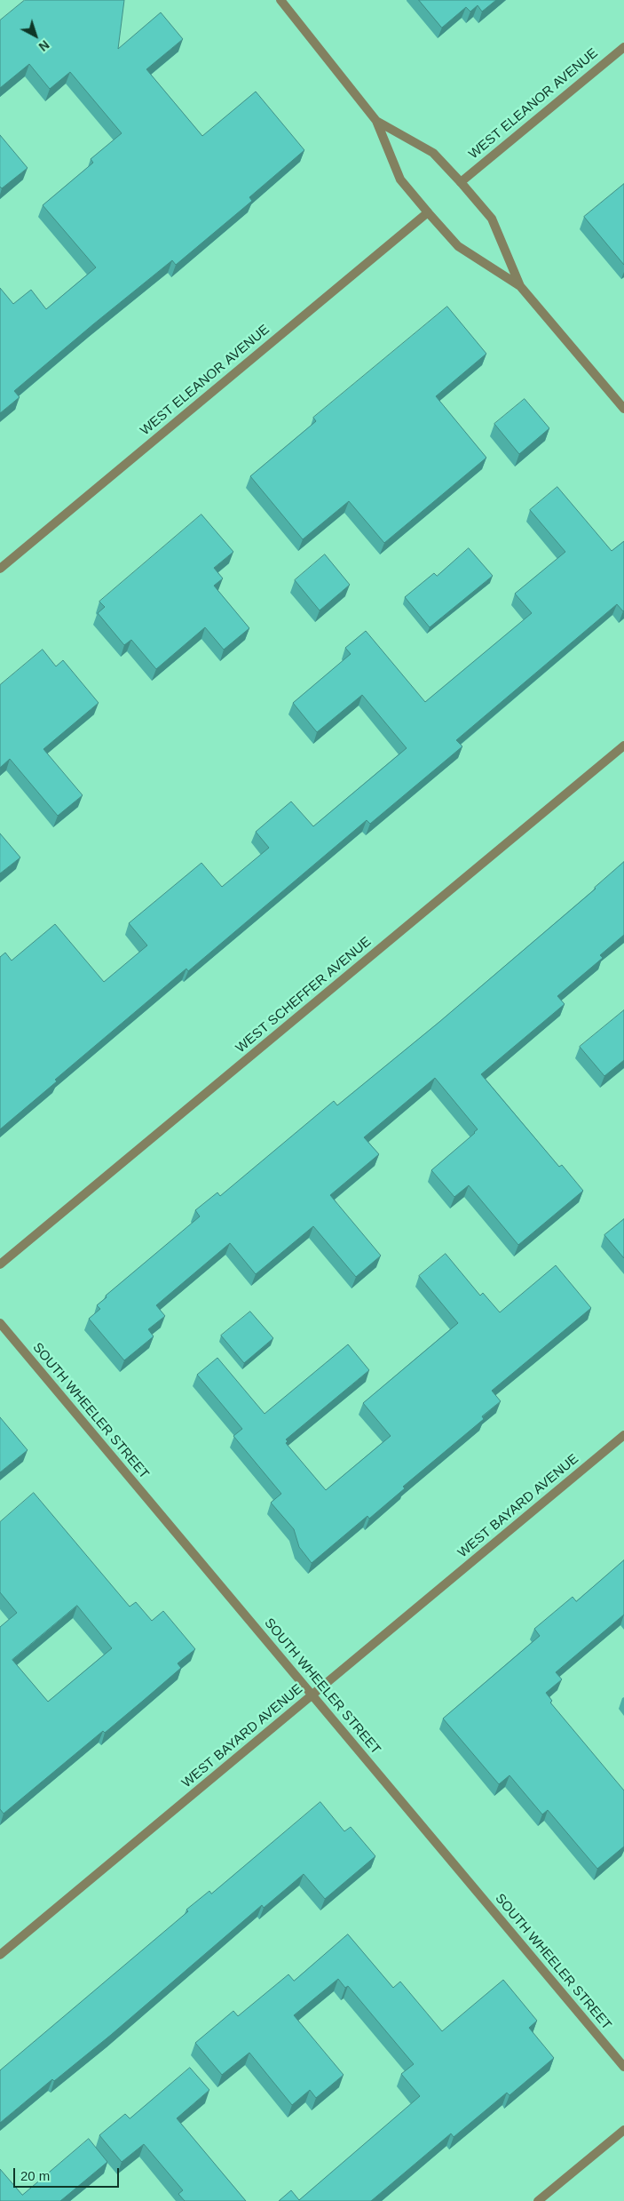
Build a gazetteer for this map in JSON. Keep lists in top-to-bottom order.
{
  "streets": {
    "street": [
      "WEST ELEANOR AVENUE",
      "WEST SCHEFFER AVENUE",
      "SOUTH WHEELER STREET",
      "WEST BAYARD AVENUE"
    ]
  },
  "crossings": [
    ["SOUTH WHEELER STREET", "WEST BAYARD AVENUE"]
  ],
  "scale_bar": "20 m",
  "north": "bottom right"
}
